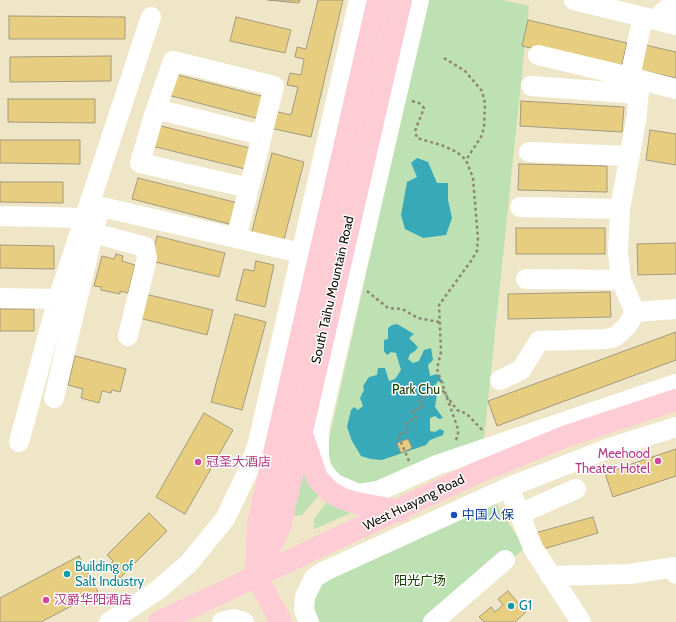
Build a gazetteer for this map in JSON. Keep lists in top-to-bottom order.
{
  "streets": {
    "main road": ["South Taihu Mountain Road", "West Huayang Road"]
  },
  "crossings": [
    ["South Taihu Mountain Road", "West Huayang Road"]
  ],
  "parks": ["Park Chu", "阳光广场"],
  "places": [
    "Meehood Theater Hotel",
    "冠圣大酒店",
    "中国人保",
    "Building of Salt Industry",
    "汉爵华阳酒店",
    "G1"
  ]
}
